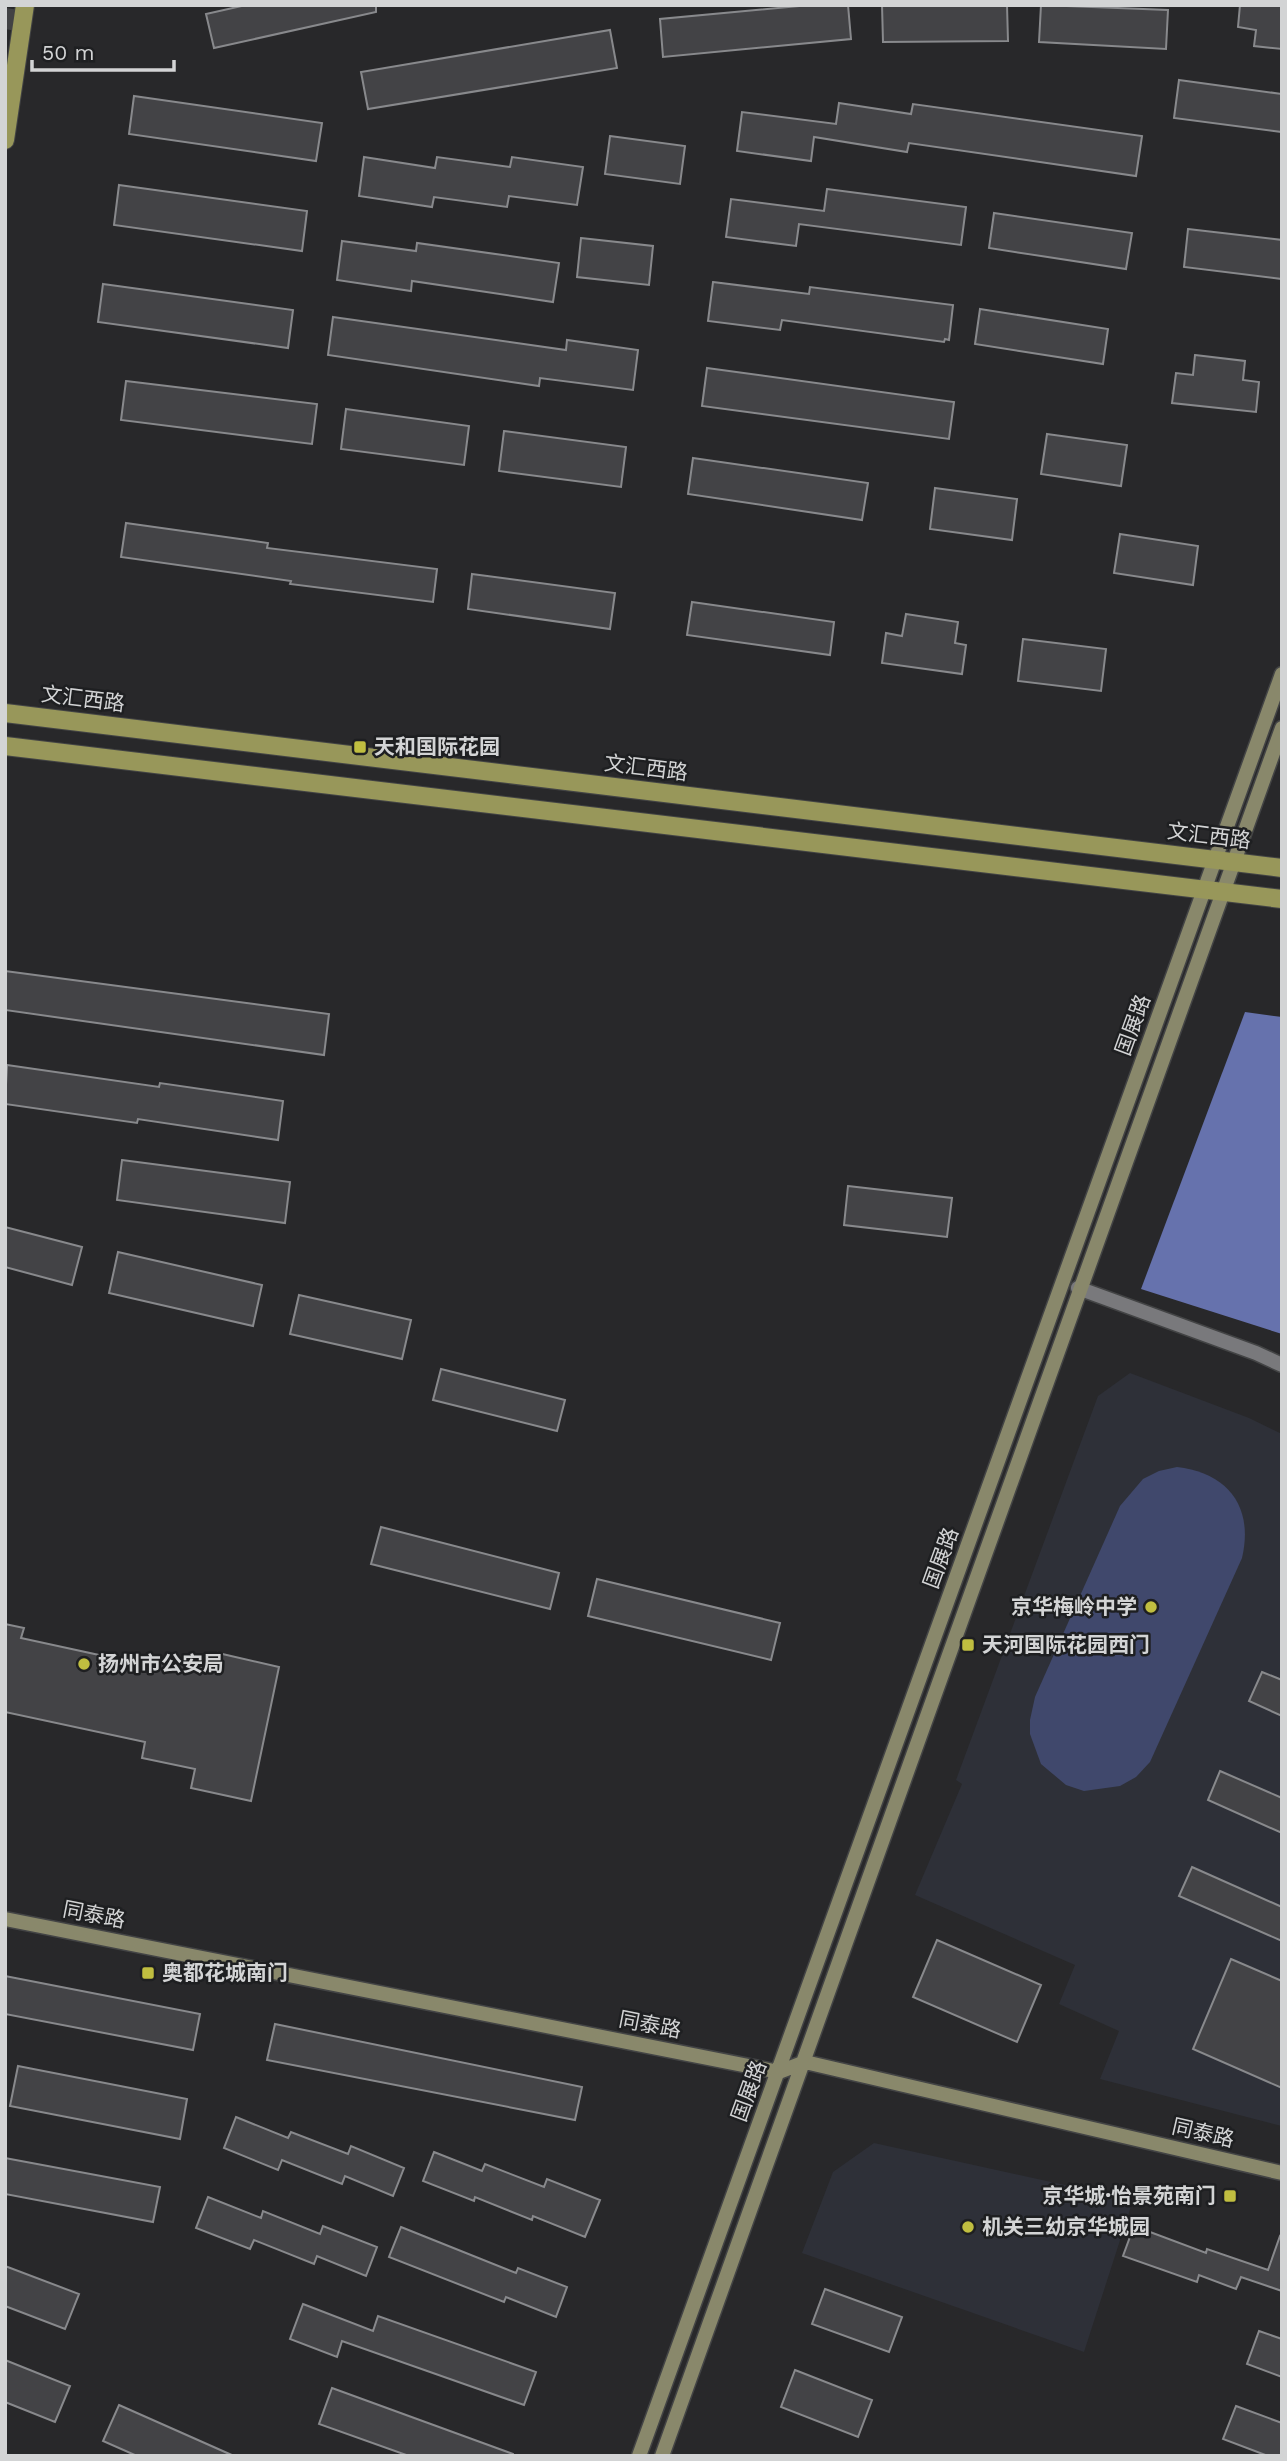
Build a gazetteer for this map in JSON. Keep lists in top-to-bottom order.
{
  "streets": {
    "main road": ["文汇西路"],
    "street": ["国展路", "同泰路"]
  },
  "crossings": [
    ["文汇西路", "国展路"],
    ["国展路", "同泰路"]
  ],
  "places": {
    "transit": [
      "天和国际花园",
      "天河国际花园西门",
      "奥都花城南门",
      "京华城·怡景苑南门"
    ],
    "other": ["京华梅岭中学", "扬州市公安局", "机关三幼京华城园"]
  },
  "scale_bar": "50 m"
}
